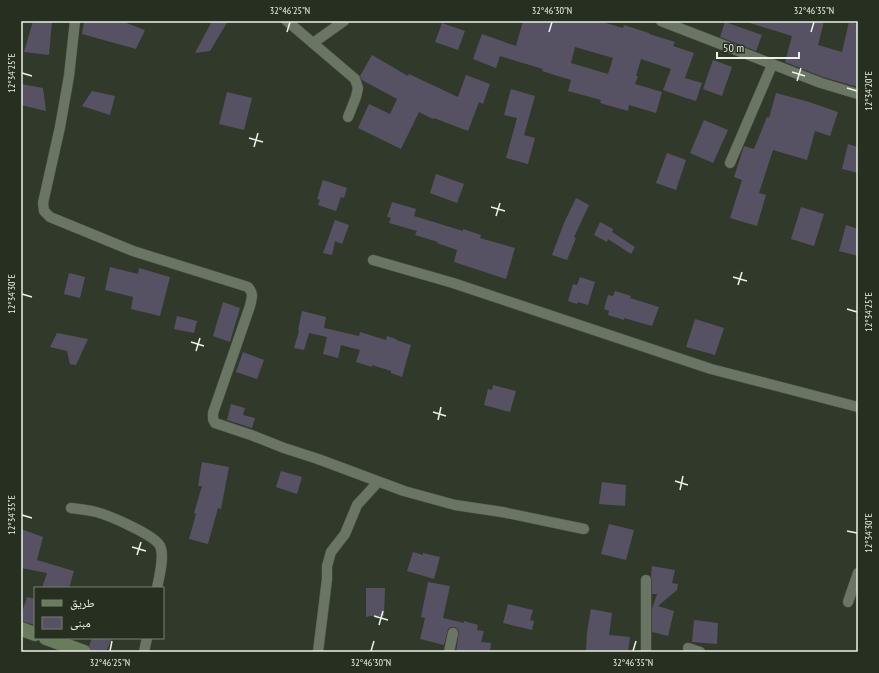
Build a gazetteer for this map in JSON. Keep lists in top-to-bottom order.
{
  "legend": ["طريق", "مبنى"],
  "scale_bar": "50 m",
  "coordinates": [
    "32°46'25\"N",
    "32°46'30\"N",
    "32°46'35\"N",
    "12°34'25\"E",
    "12°34'20\"E",
    "12°34'30\"E",
    "12°34'35\"E"
  ]
}
